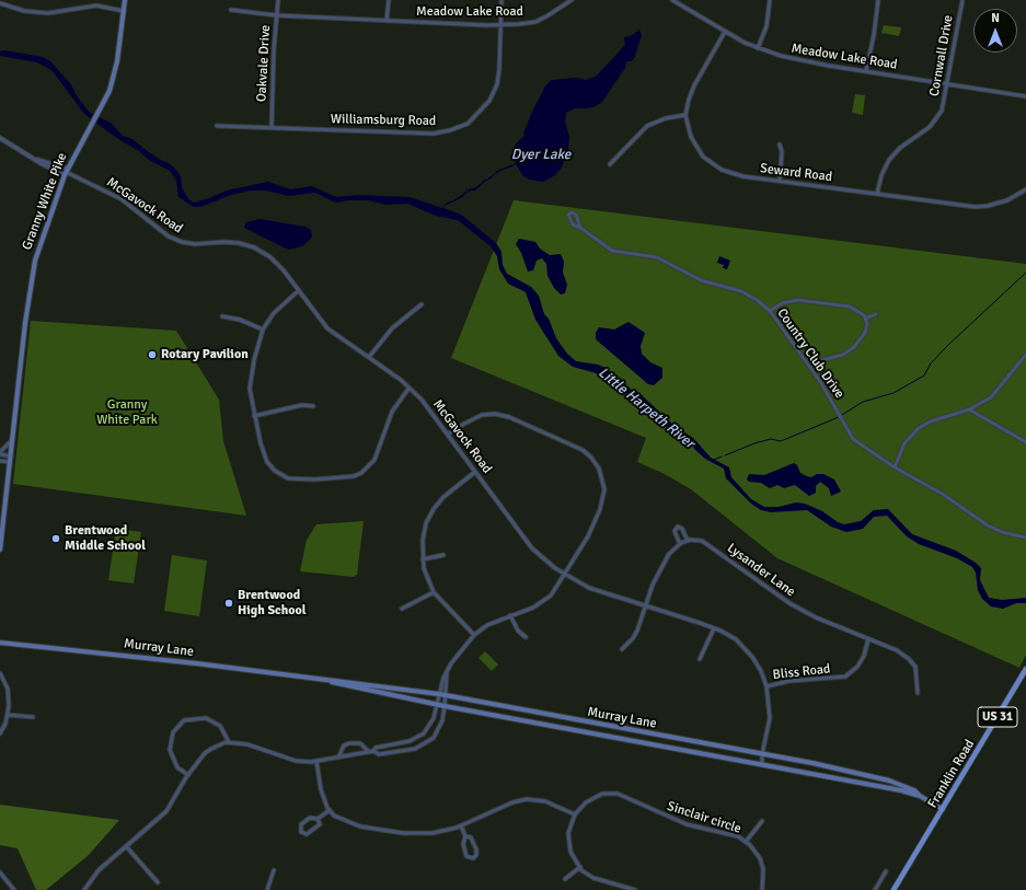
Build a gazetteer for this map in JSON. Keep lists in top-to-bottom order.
{
  "streets": {
    "main road": [
      "Granny White Pike",
      "Murray Lane",
      "US 31",
      "Franklin Road"
    ],
    "street": [
      "Meadow Lake Road",
      "Cornwall Drive",
      "Oakvale Drive",
      "Williamsburg Road",
      "Seward Road",
      "McGavock Road",
      "Country Club Drive",
      "Lysander Lane",
      "Bliss Road",
      "Sinclair circle"
    ]
  },
  "crossings": [
    ["Meadow Lake Road", "Cornwall Drive"],
    ["Meadow Lake Road", "Oakvale Drive"],
    ["Meadow Lake Road", "Williamsburg Road"],
    ["Meadow Lake Road", "Seward Road"],
    ["Cornwall Drive", "Seward Road"],
    ["Oakvale Drive", "Williamsburg Road"],
    ["Granny White Pike", "McGavock Road"],
    ["McGavock Road", "Murray Lane"],
    ["McGavock Road", "Bliss Road"],
    ["Lysander Lane", "Bliss Road"],
    ["Murray Lane", "Franklin Road"]
  ],
  "water": ["Dyer Lake", "Little Harpeth River"],
  "parks": ["Granny White Park"],
  "places": ["Rotary Pavilion", "Brentwood Middle School", "Brentwood High School"],
  "north": "top"
}
